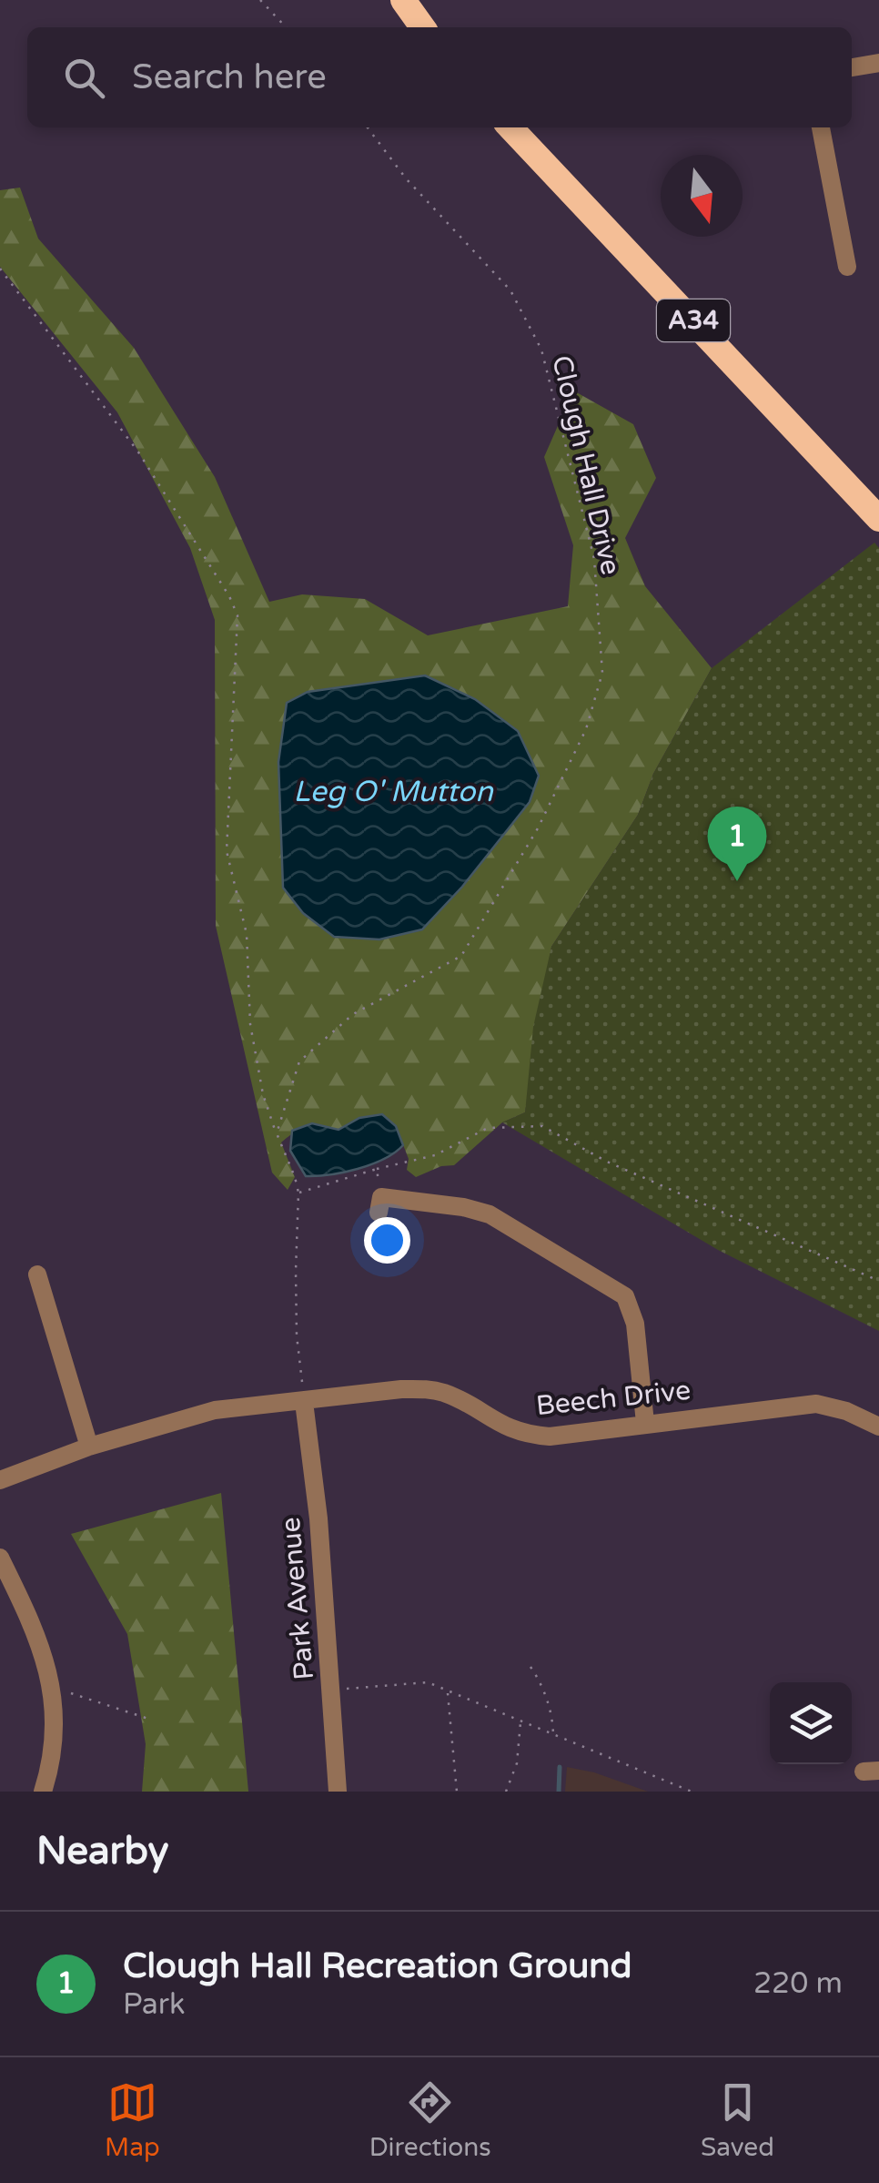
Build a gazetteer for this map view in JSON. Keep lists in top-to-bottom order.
{
  "streets": {
    "highway": ["A34"],
    "street": ["Beech Drive", "Park Avenue"],
    "path": ["Clough Hall Drive"]
  },
  "crossings": [
    ["Beech Drive", "Park Avenue"]
  ],
  "water": ["Leg O' Mutton"],
  "north": "bottom",
  "page": {
    "search": "Search here",
    "pins": "1",
    "heading": "Nearby",
    "list": [
      {
        "mark": "1",
        "name": "Clough Hall Recreation Ground",
        "note": "Park",
        "value": "220 m"
      }
    ],
    "nav": ["Map", "Directions", "Saved"]
  }
}
